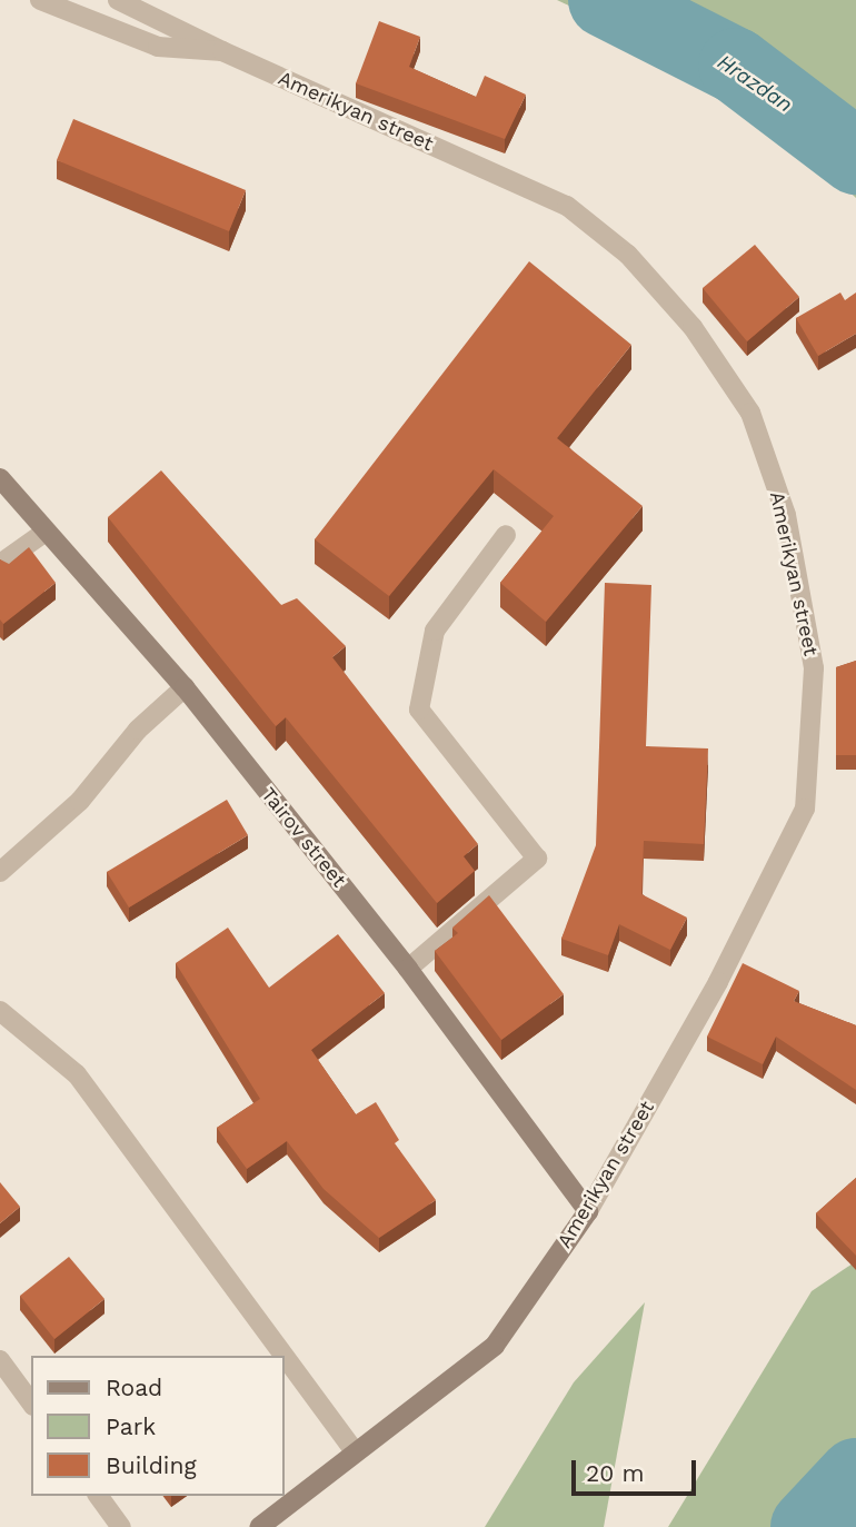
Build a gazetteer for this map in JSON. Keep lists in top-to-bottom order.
{
  "streets": {
    "street": ["Amerikyan street", "Tairov street"]
  },
  "crossings": [
    ["Amerikyan street", "Tairov street"]
  ],
  "water": ["Hrazdan"],
  "legend": ["Road", "Park", "Building"],
  "scale_bar": "20 m"
}
